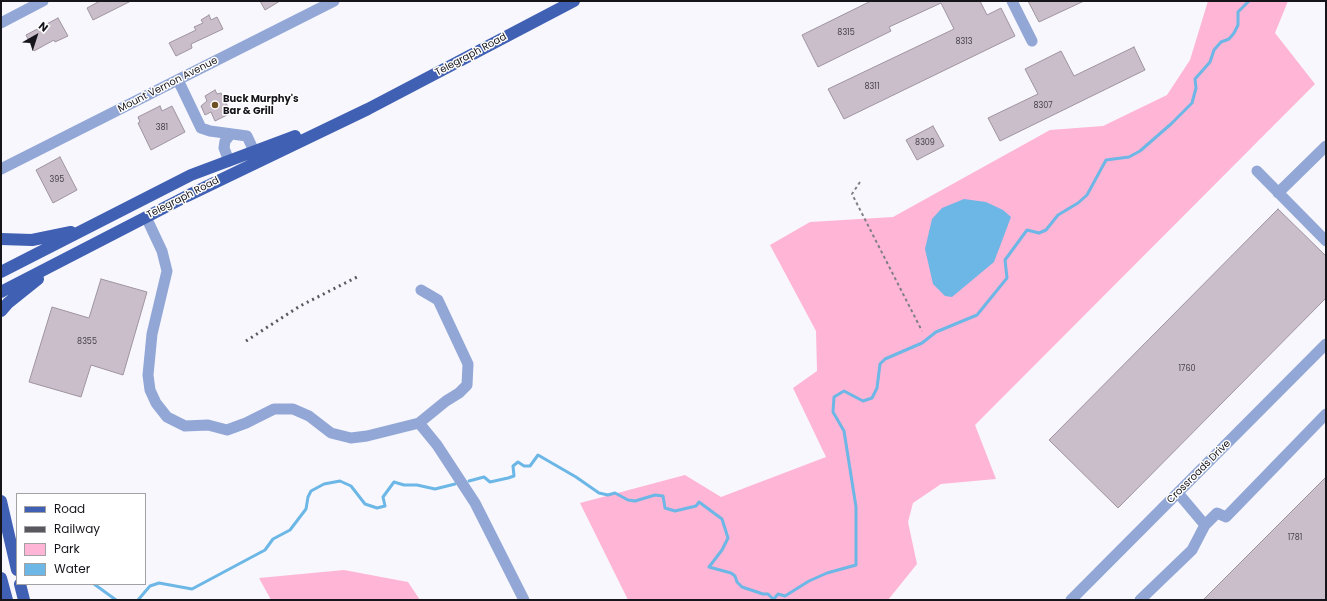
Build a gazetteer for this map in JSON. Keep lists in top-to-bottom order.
{
  "streets": {
    "main road": ["Telegraph Road"],
    "street": ["Mount Vernon Avenue", "Crossroads Drive"]
  },
  "places": ["Buck Murphy's Bar & Grill"],
  "house_numbers": [
    "8315",
    "8313",
    "8311",
    "8307",
    "381",
    "8309",
    "395",
    "8355",
    "1760",
    "1781"
  ],
  "legend": [
    "Road",
    "Railway",
    "Park",
    "Water"
  ],
  "north": "top right"
}
